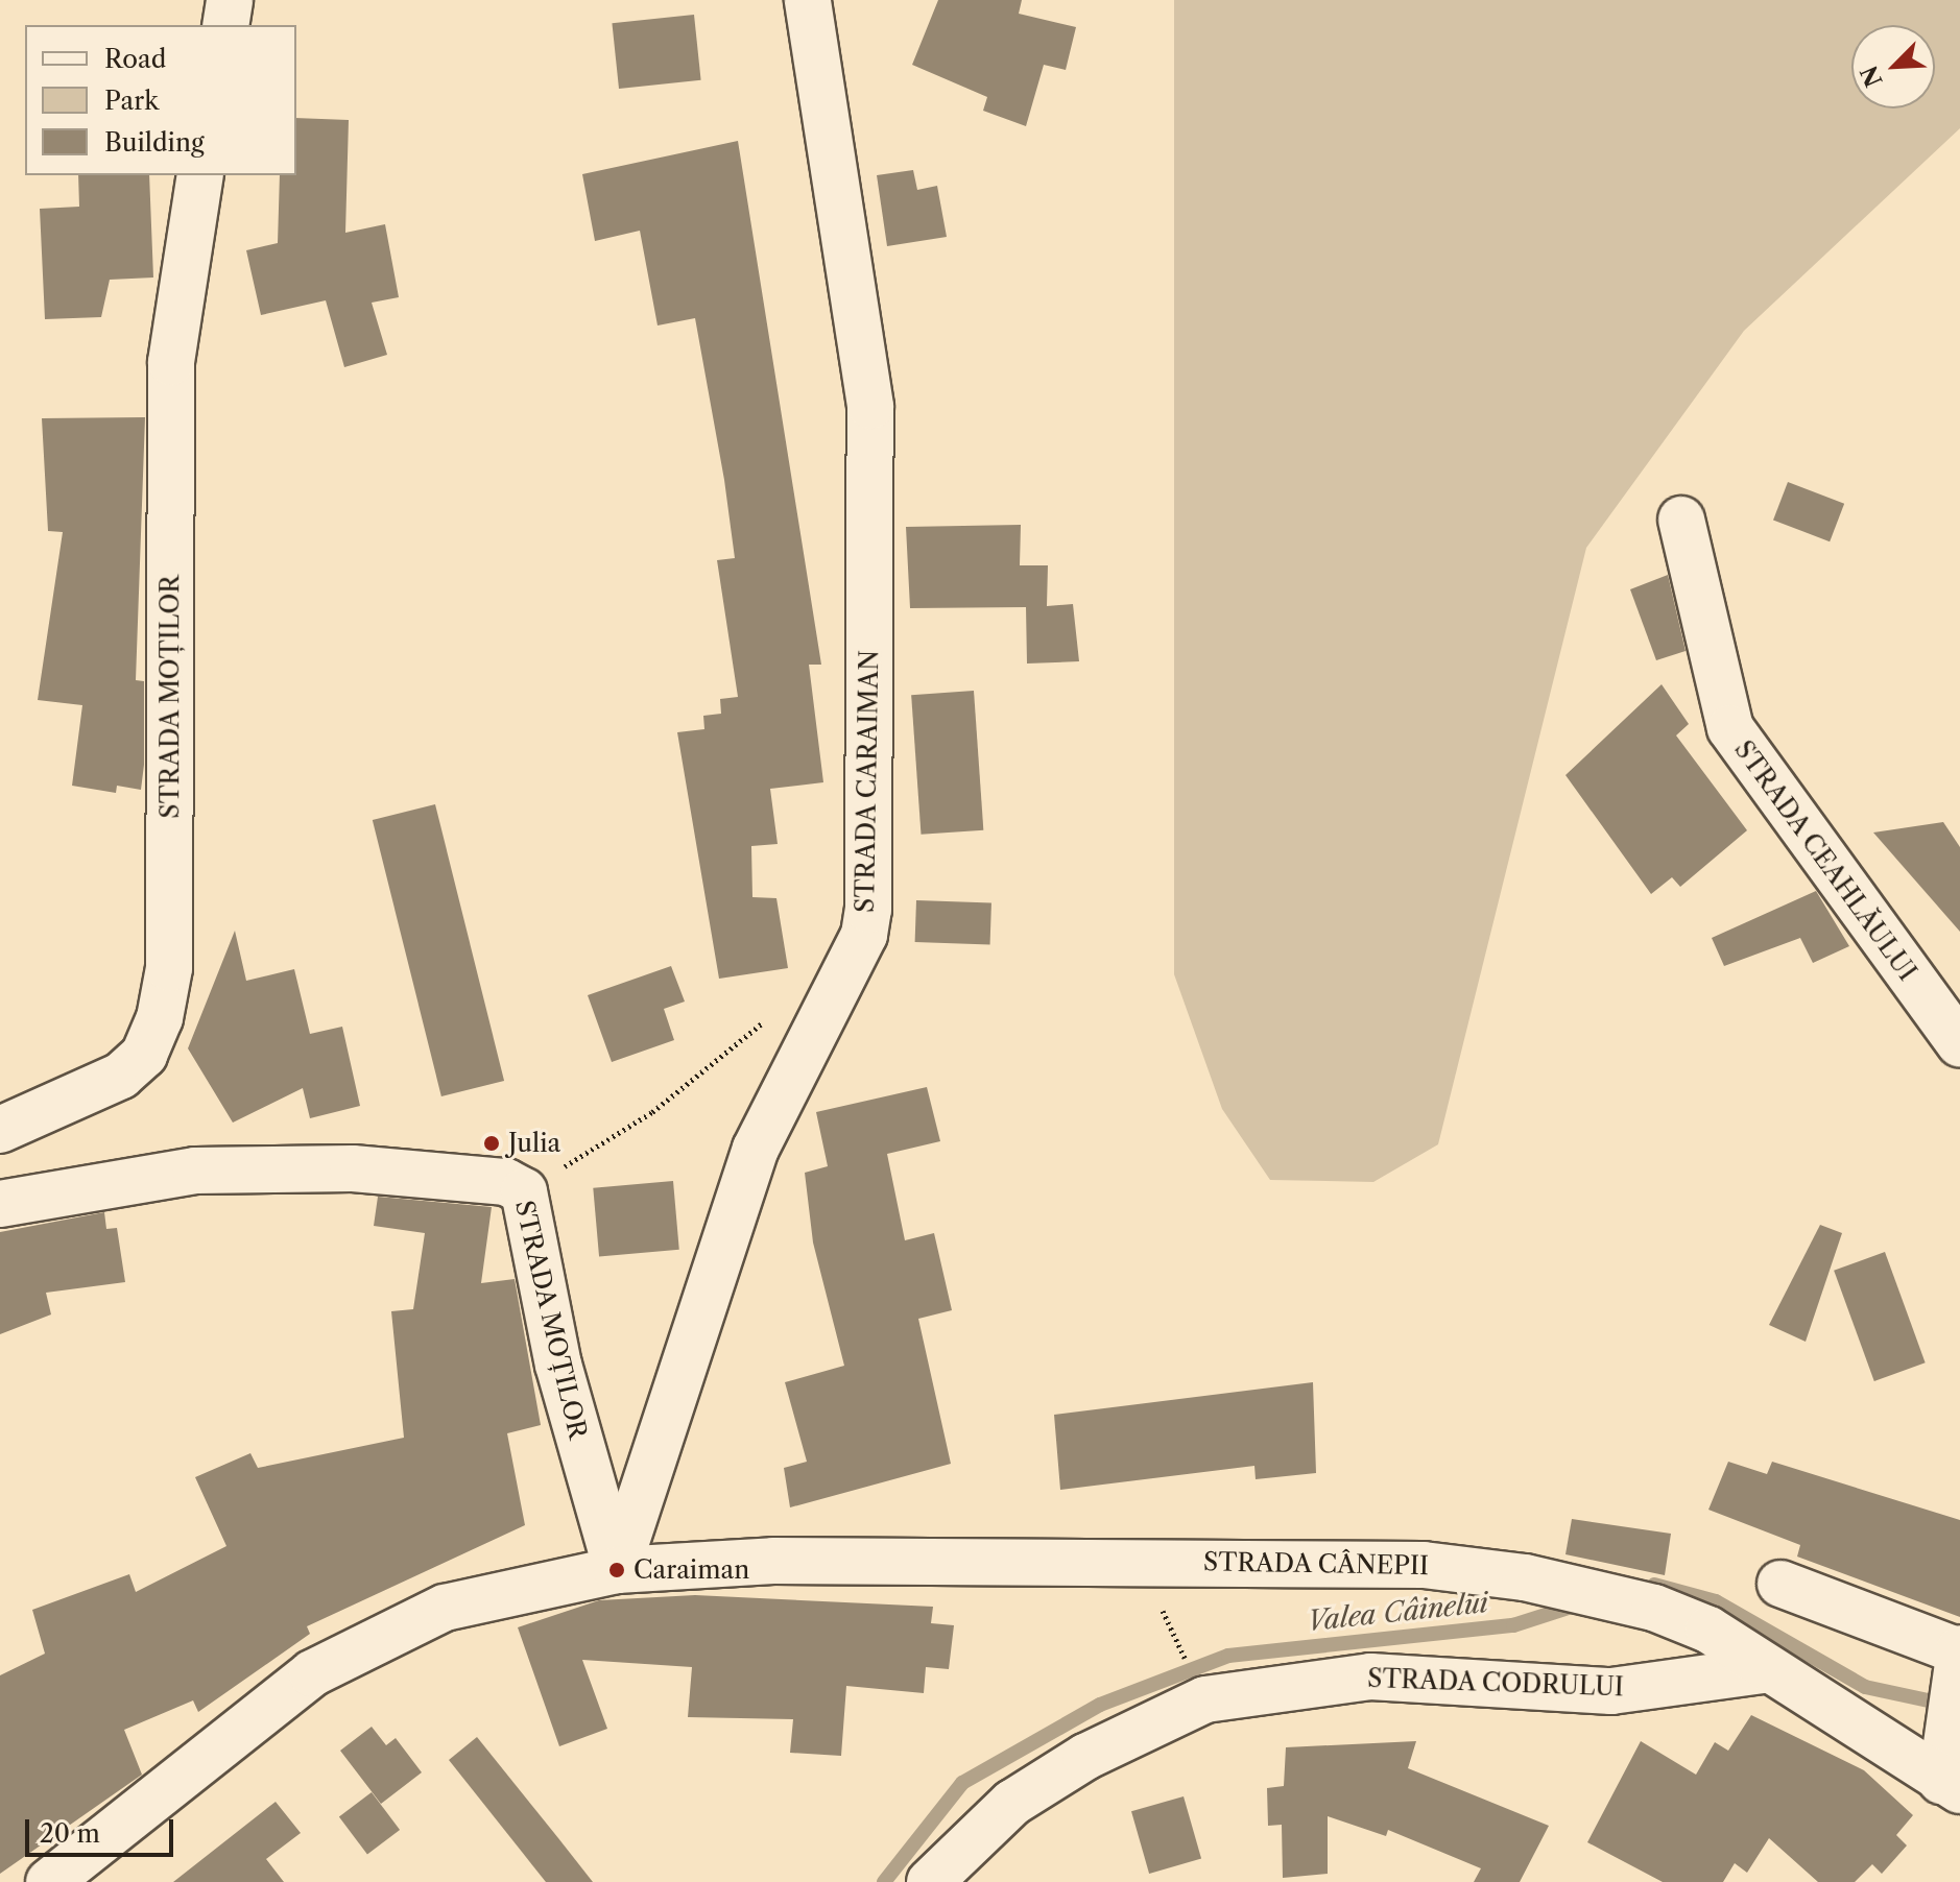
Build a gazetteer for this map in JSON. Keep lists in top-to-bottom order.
{
  "streets": {
    "street": [
      "STRADA MOȚILOR",
      "STRADA CARAIMAN",
      "STRADA CEAHLĂULUI",
      "STRADA CÂNEPII",
      "STRADA CODRULUI"
    ]
  },
  "crossings": [
    ["STRADA MOȚILOR", "STRADA CARAIMAN"],
    ["STRADA MOȚILOR", "STRADA CÂNEPII"],
    ["STRADA CARAIMAN", "STRADA CÂNEPII"],
    ["STRADA CÂNEPII", "STRADA CODRULUI"]
  ],
  "water": ["Valea Câinelui"],
  "places": ["Julia", "Caraiman"],
  "legend": ["Road", "Park", "Building"],
  "scale_bar": "20 m",
  "north": "bottom left"
}
